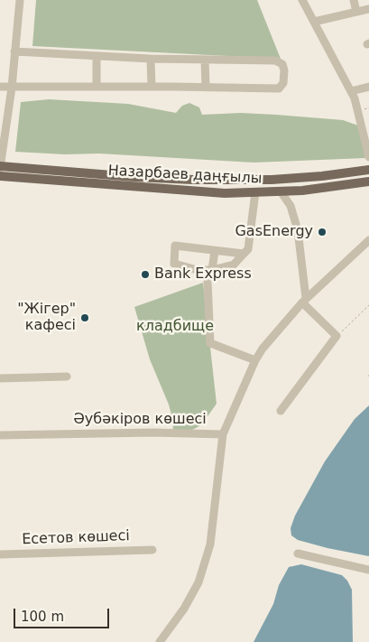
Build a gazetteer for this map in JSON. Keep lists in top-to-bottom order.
{
  "streets": {
    "main road": ["Назарбаев даңғылы"],
    "street": ["Әубәкіров көшесі", "Есетов көшесі"]
  },
  "parks": ["кладбище"],
  "places": ["GasEnergy", "Bank Express", "\"Жігер\" кафесі"],
  "scale_bar": "100 m"
}
